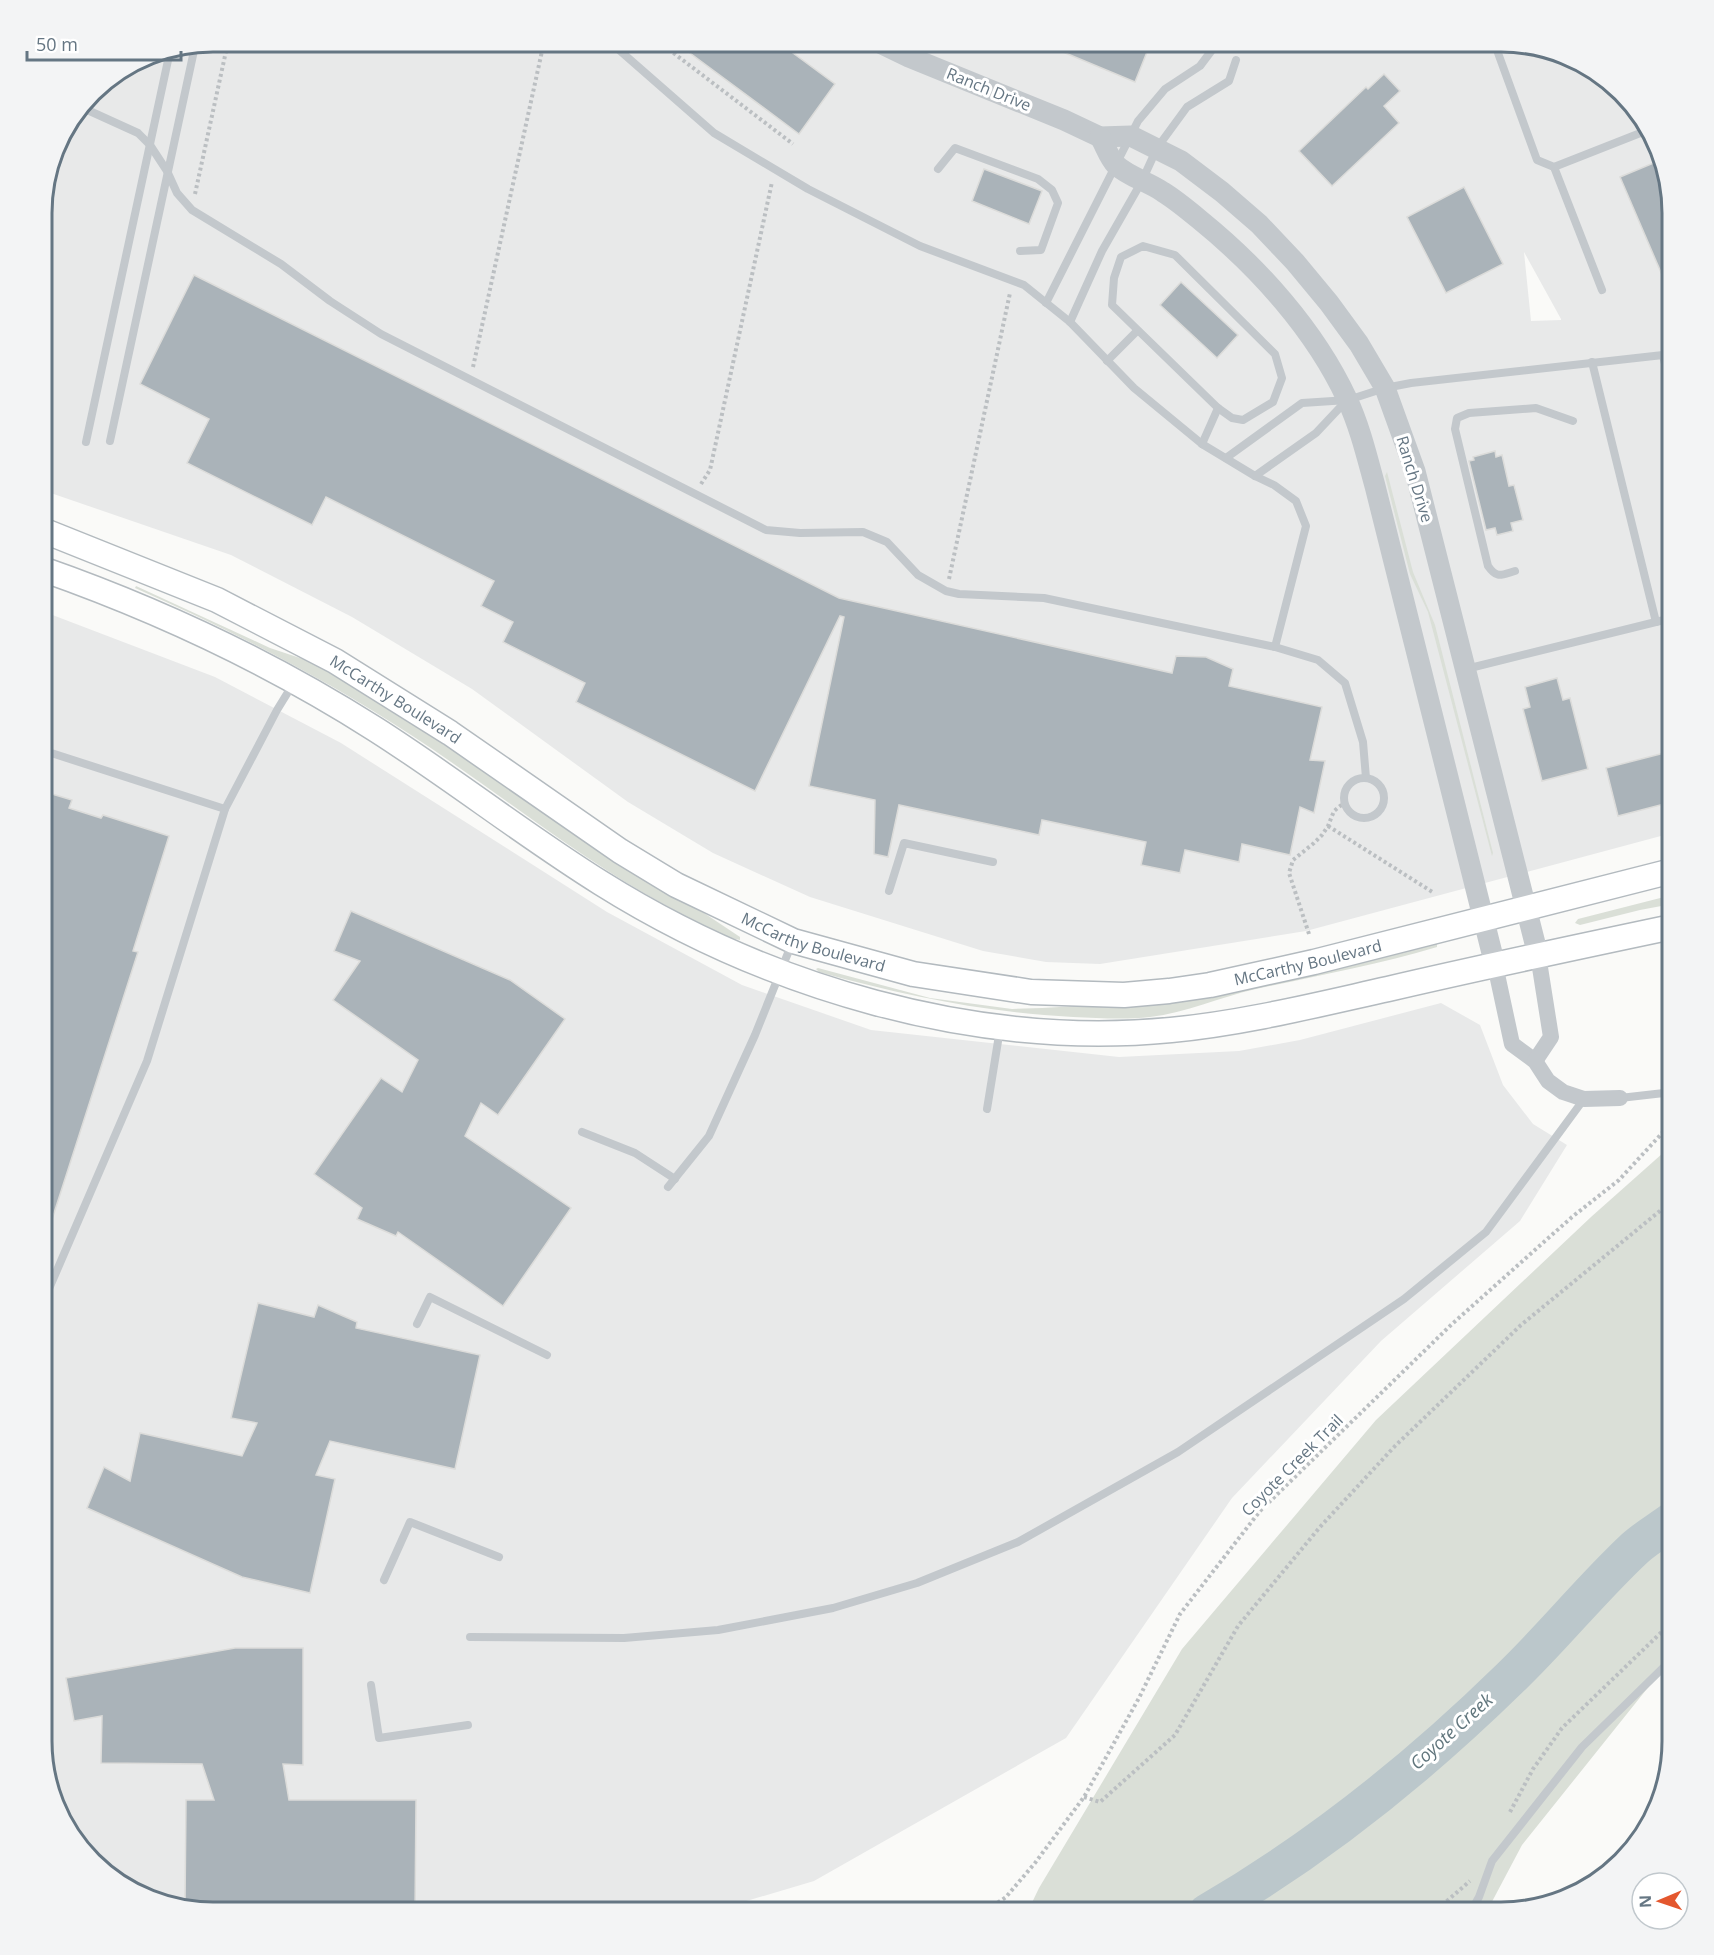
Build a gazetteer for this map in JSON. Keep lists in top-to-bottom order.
{
  "streets": {
    "main road": ["McCarthy Boulevard"],
    "street": ["Ranch Drive"],
    "path": ["Coyote Creek Trail"]
  },
  "crossings": [
    ["Ranch Drive", "McCarthy Boulevard"]
  ],
  "water": ["Coyote Creek"],
  "scale_bar": "50 m",
  "north": "left"
}
